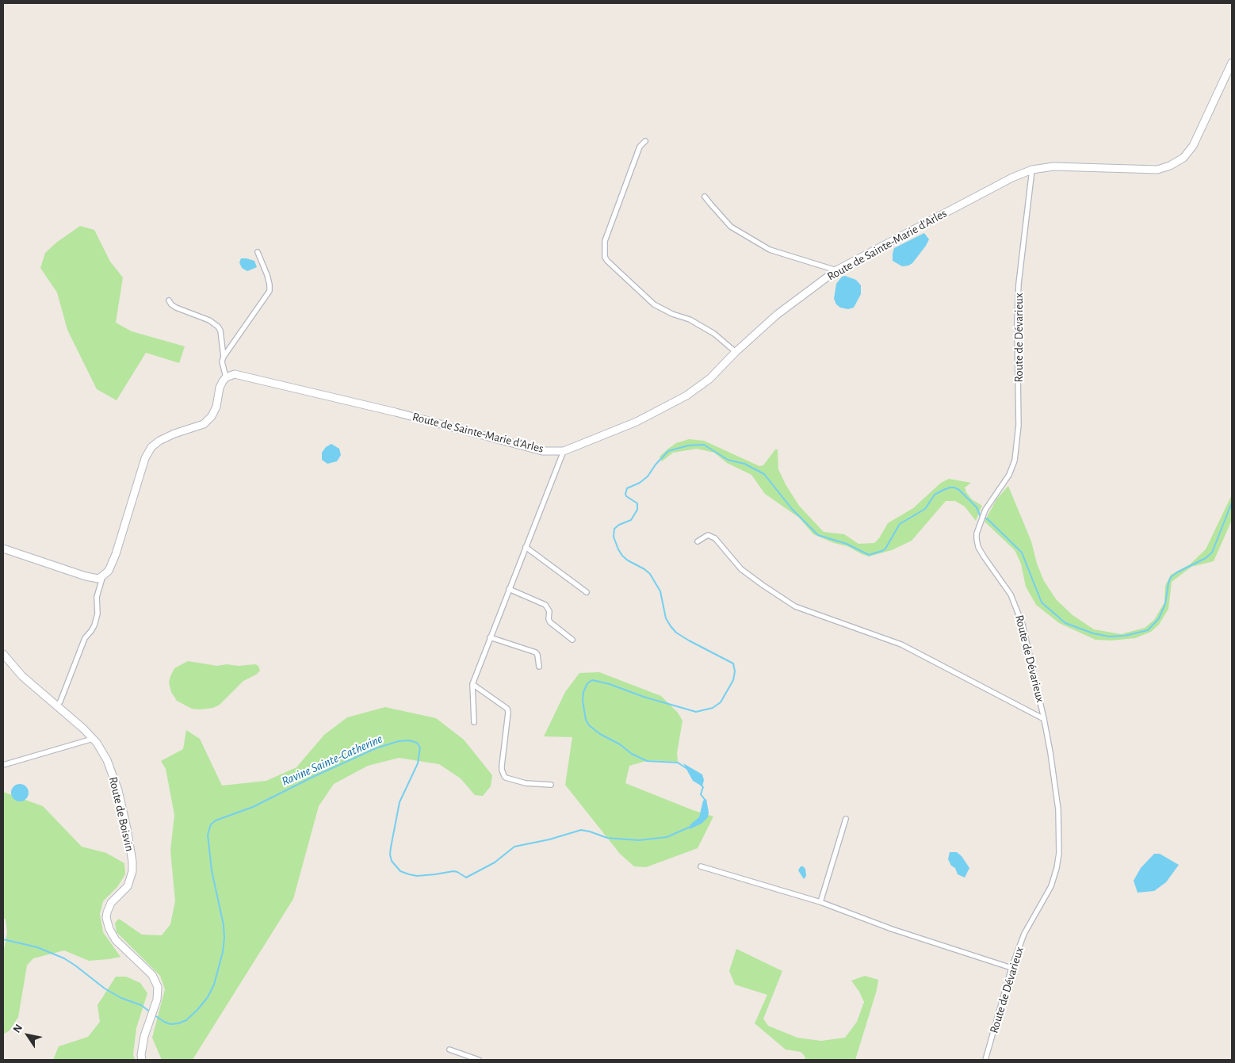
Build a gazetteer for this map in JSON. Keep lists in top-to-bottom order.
{
  "streets": {
    "main road": ["Route de Sainte-Marie d'Arles", "Route de Boisvin"],
    "street": ["Route de Dévarieux"]
  },
  "crossings": [
    ["Route de Sainte-Marie d'Arles", "Route de Dévarieux"]
  ],
  "water": ["Ravine Sainte-Catherine"],
  "north": "top left"
}
